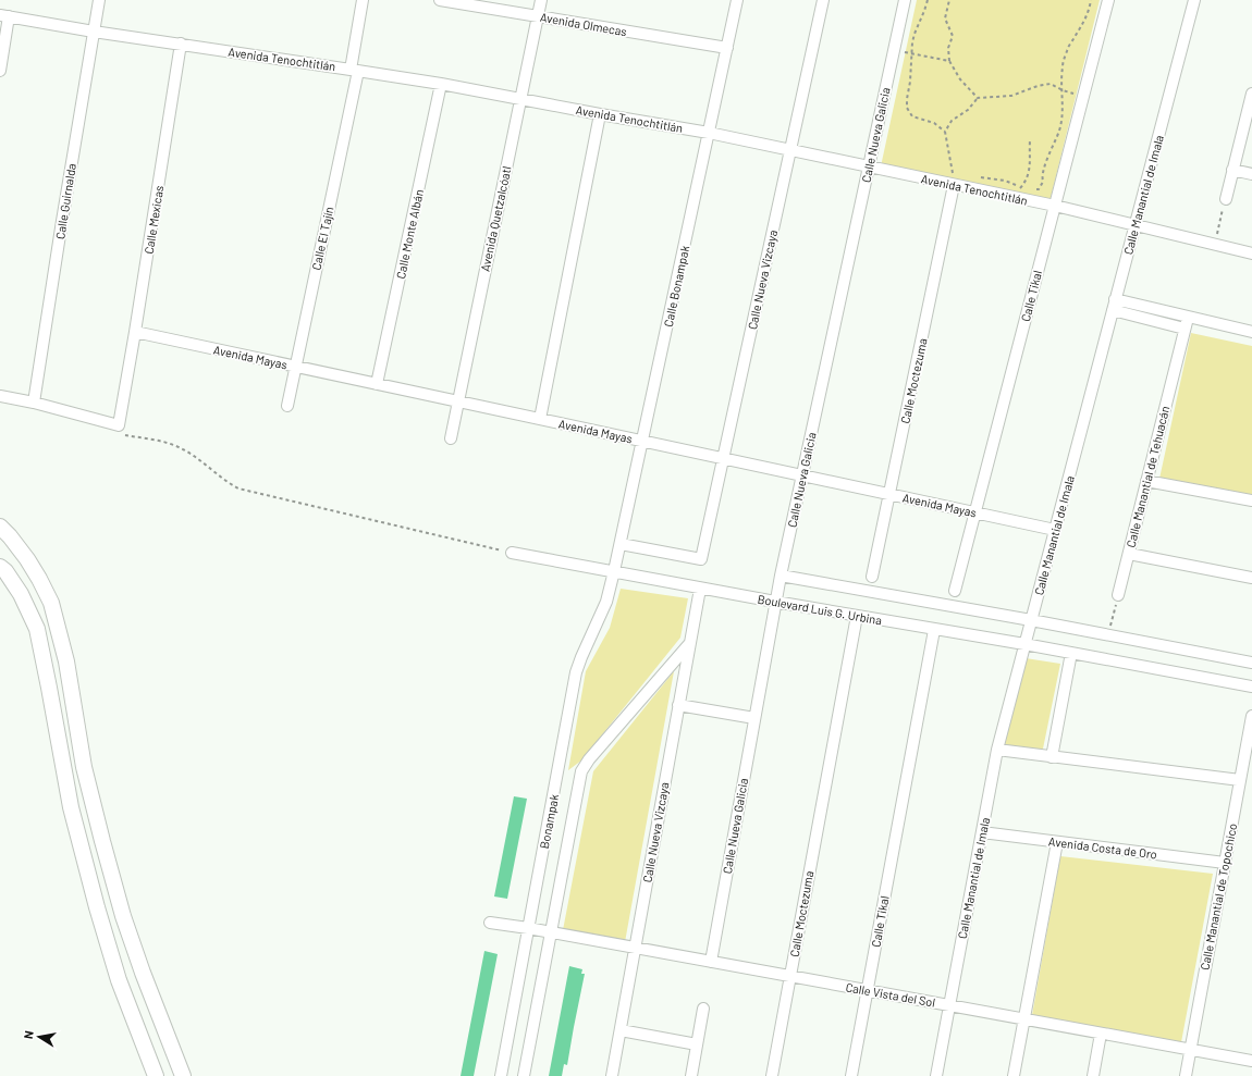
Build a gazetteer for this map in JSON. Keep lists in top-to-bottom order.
{
  "streets": {
    "street": [
      "Avenida Olmecas",
      "Avenida Tenochtitlán",
      "Calle Nueva Galicia",
      "Calle Manantial de Imala",
      "Calle Guirnalda",
      "Avenida Quetzalcóatl",
      "Calle Mexicas",
      "Calle Monte Albán",
      "Calle El Tajín",
      "Calle Nueva Vizcaya",
      "Calle Bonampak",
      "Calle Tikal",
      "Avenida Mayas",
      "Calle Moctezuma",
      "Calle Manantial de Tehuacán",
      "Boulevard Luis G. Urbina",
      "Bonampak",
      "Avenida Costa de Oro",
      "Calle Manantial de Topochico",
      "Calle Vista del Sol"
    ]
  },
  "crossings": [
    ["Avenida Olmecas", "Avenida Quetzalcóatl"],
    ["Avenida Olmecas", "Calle Bonampak"],
    ["Avenida Tenochtitlán", "Calle Nueva Galicia"],
    ["Avenida Tenochtitlán", "Calle Manantial de Imala"],
    ["Avenida Tenochtitlán", "Calle Guirnalda"],
    ["Avenida Tenochtitlán", "Avenida Quetzalcóatl"],
    ["Avenida Tenochtitlán", "Calle Mexicas"],
    ["Avenida Tenochtitlán", "Calle Monte Albán"],
    ["Avenida Tenochtitlán", "Calle El Tajín"],
    ["Avenida Tenochtitlán", "Calle Nueva Vizcaya"],
    ["Avenida Tenochtitlán", "Calle Bonampak"],
    ["Avenida Tenochtitlán", "Calle Tikal"],
    ["Avenida Tenochtitlán", "Calle Moctezuma"],
    ["Calle Nueva Galicia", "Avenida Mayas"],
    ["Calle Nueva Galicia", "Boulevard Luis G. Urbina"],
    ["Calle Nueva Galicia", "Calle Vista del Sol"],
    ["Calle Manantial de Imala", "Avenida Mayas"],
    ["Calle Manantial de Imala", "Boulevard Luis G. Urbina"],
    ["Calle Manantial de Imala", "Avenida Costa de Oro"],
    ["Calle Manantial de Imala", "Calle Vista del Sol"],
    ["Avenida Quetzalcóatl", "Avenida Mayas"],
    ["Calle Mexicas", "Avenida Mayas"],
    ["Calle Monte Albán", "Avenida Mayas"],
    ["Calle El Tajín", "Avenida Mayas"],
    ["Calle Nueva Vizcaya", "Calle Bonampak"],
    ["Calle Nueva Vizcaya", "Avenida Mayas"],
    ["Calle Nueva Vizcaya", "Boulevard Luis G. Urbina"],
    ["Calle Nueva Vizcaya", "Bonampak"],
    ["Calle Nueva Vizcaya", "Calle Vista del Sol"],
    ["Calle Bonampak", "Avenida Mayas"],
    ["Calle Bonampak", "Boulevard Luis G. Urbina"],
    ["Calle Bonampak", "Bonampak"],
    ["Calle Tikal", "Avenida Mayas"],
    ["Calle Tikal", "Boulevard Luis G. Urbina"],
    ["Calle Tikal", "Calle Vista del Sol"],
    ["Avenida Mayas", "Calle Moctezuma"],
    ["Calle Moctezuma", "Boulevard Luis G. Urbina"],
    ["Calle Moctezuma", "Calle Vista del Sol"],
    ["Boulevard Luis G. Urbina", "Bonampak"],
    ["Bonampak", "Calle Vista del Sol"],
    ["Avenida Costa de Oro", "Calle Manantial de Topochico"],
    ["Calle Manantial de Topochico", "Calle Vista del Sol"]
  ],
  "north": "left"
}
